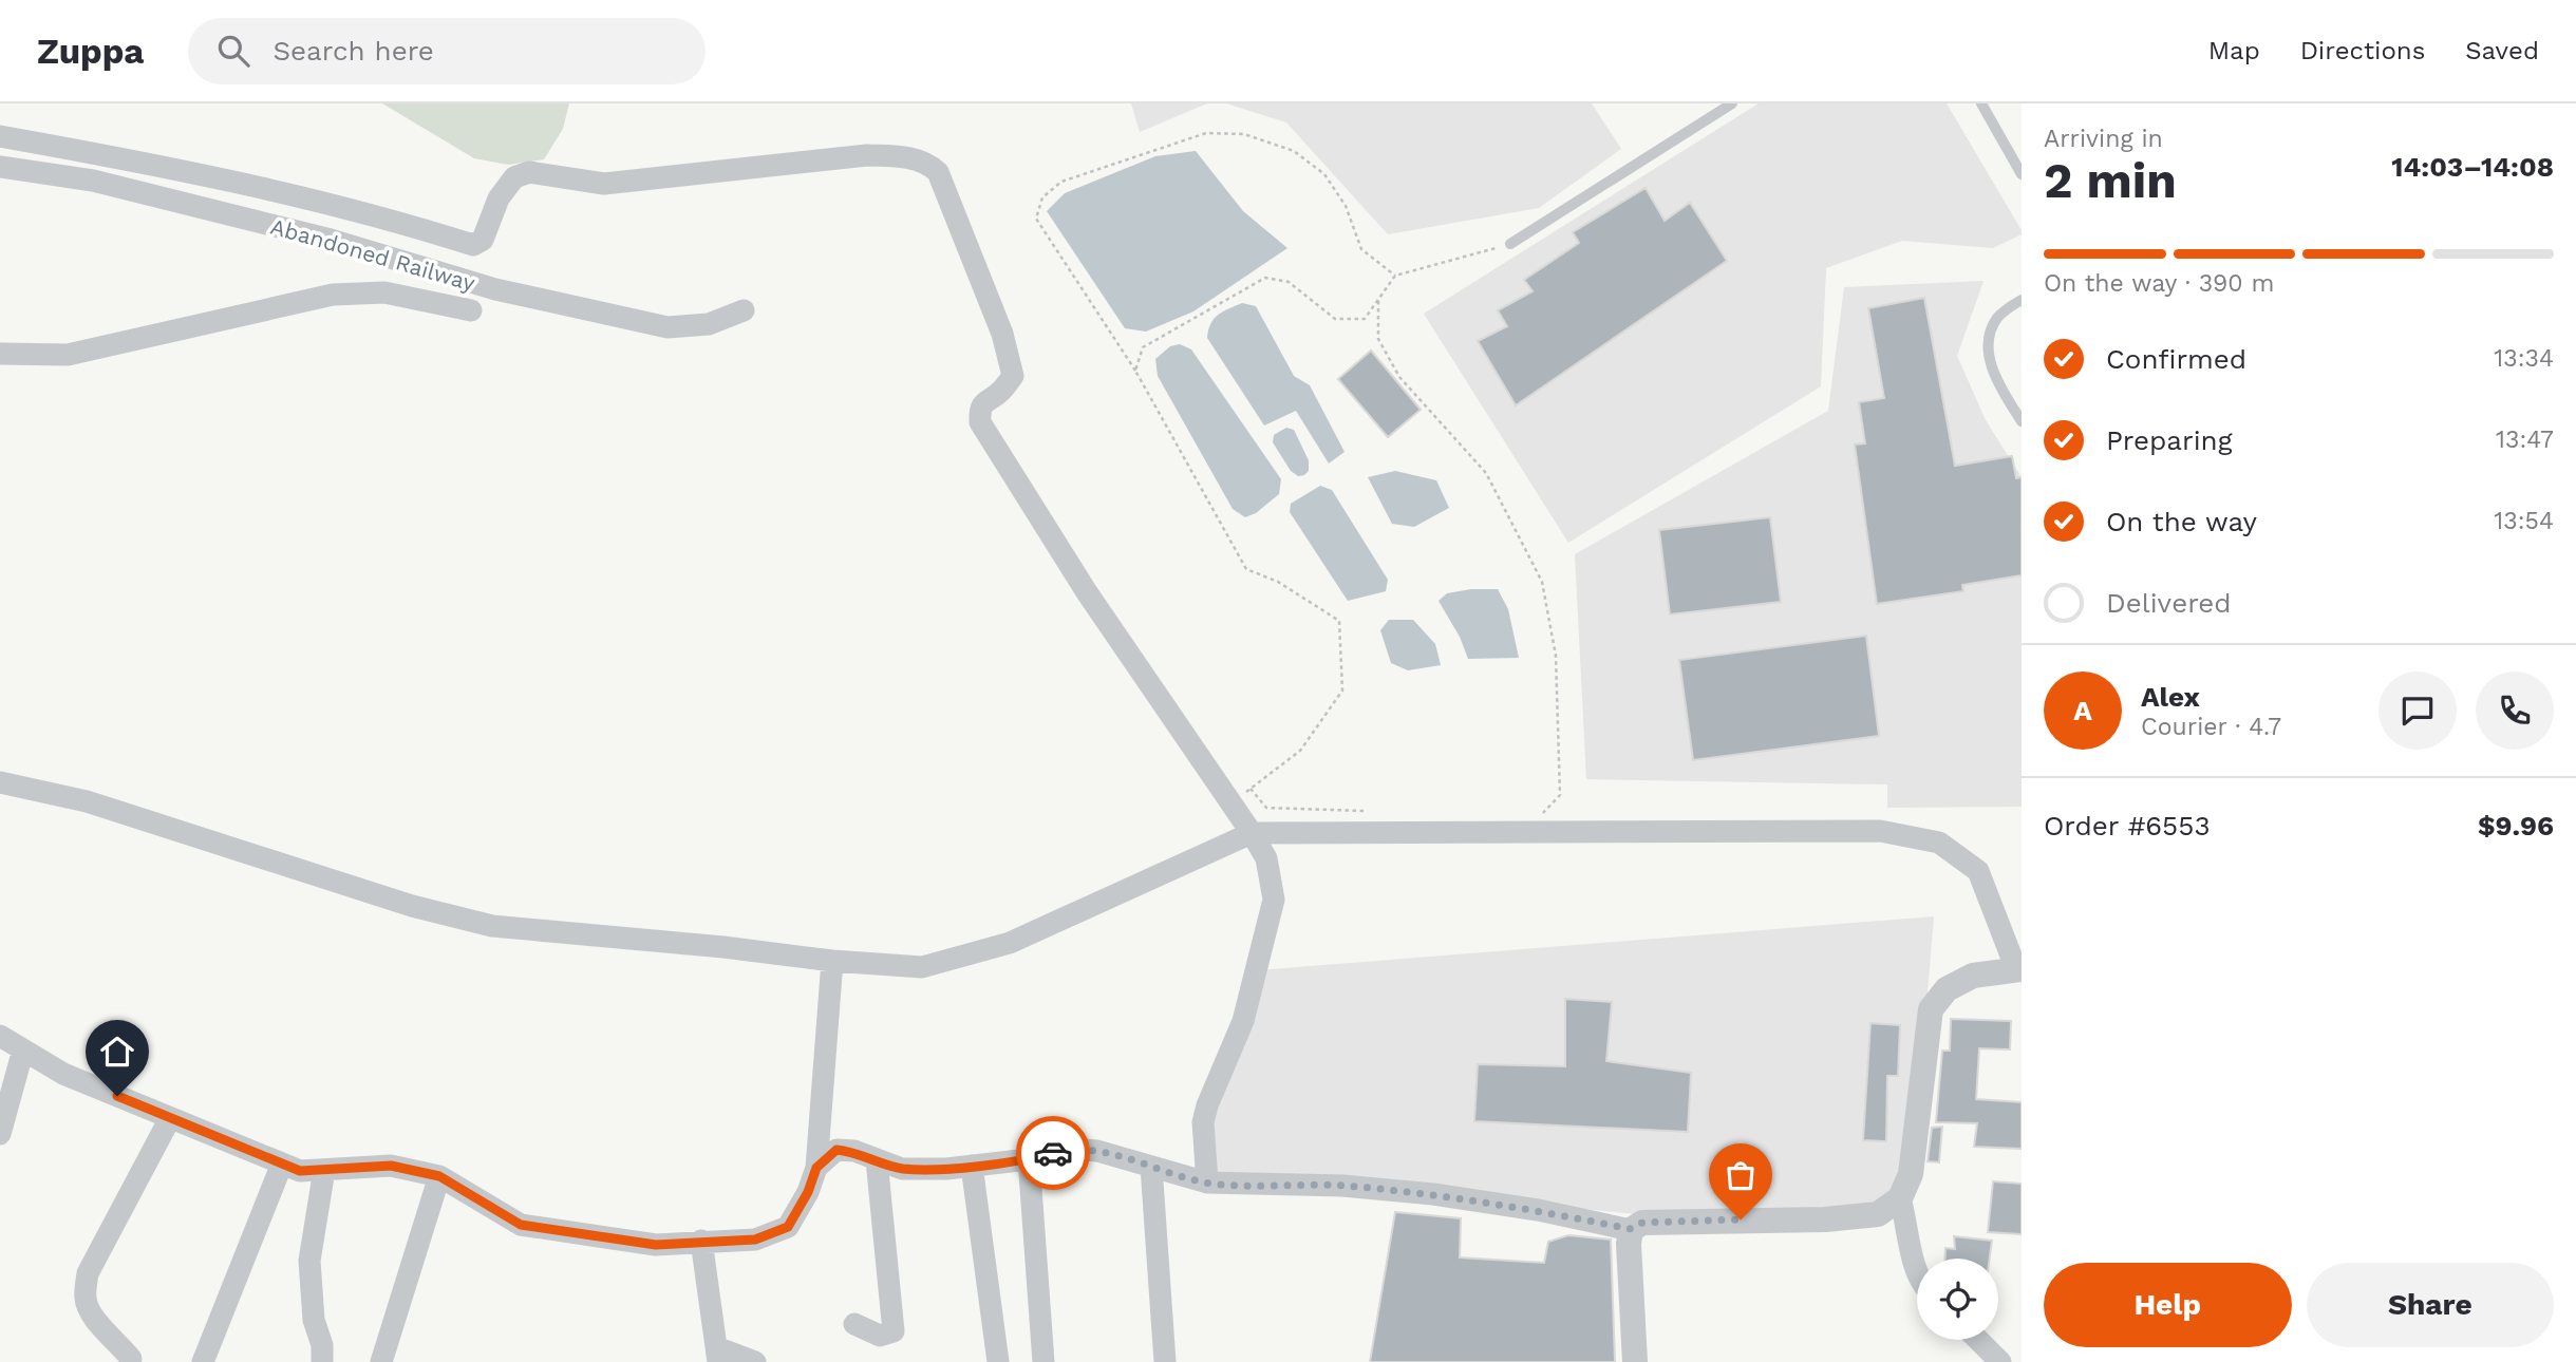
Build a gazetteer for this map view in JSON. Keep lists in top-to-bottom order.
{
  "streets": {
    "street": ["Abandoned Railway"]
  },
  "page": {
    "header": "Zuppa",
    "search": "Search here",
    "nav": ["Map", "Directions", "Saved"],
    "heading": ["2 min", "Arriving in", "14:03–14:08"],
    "panel": [
      "Alex",
      "Courier · 4.7",
      "Order #6553",
      "$9.96"
    ],
    "bar": "On the way · 390 m",
    "list": [
      ["Confirmed", "13:34"],
      ["Preparing", "13:47"],
      ["On the way", "13:54"],
      "Delivered"
    ],
    "round": "A",
    "buttons": ["Help", "Share"]
  }
}
